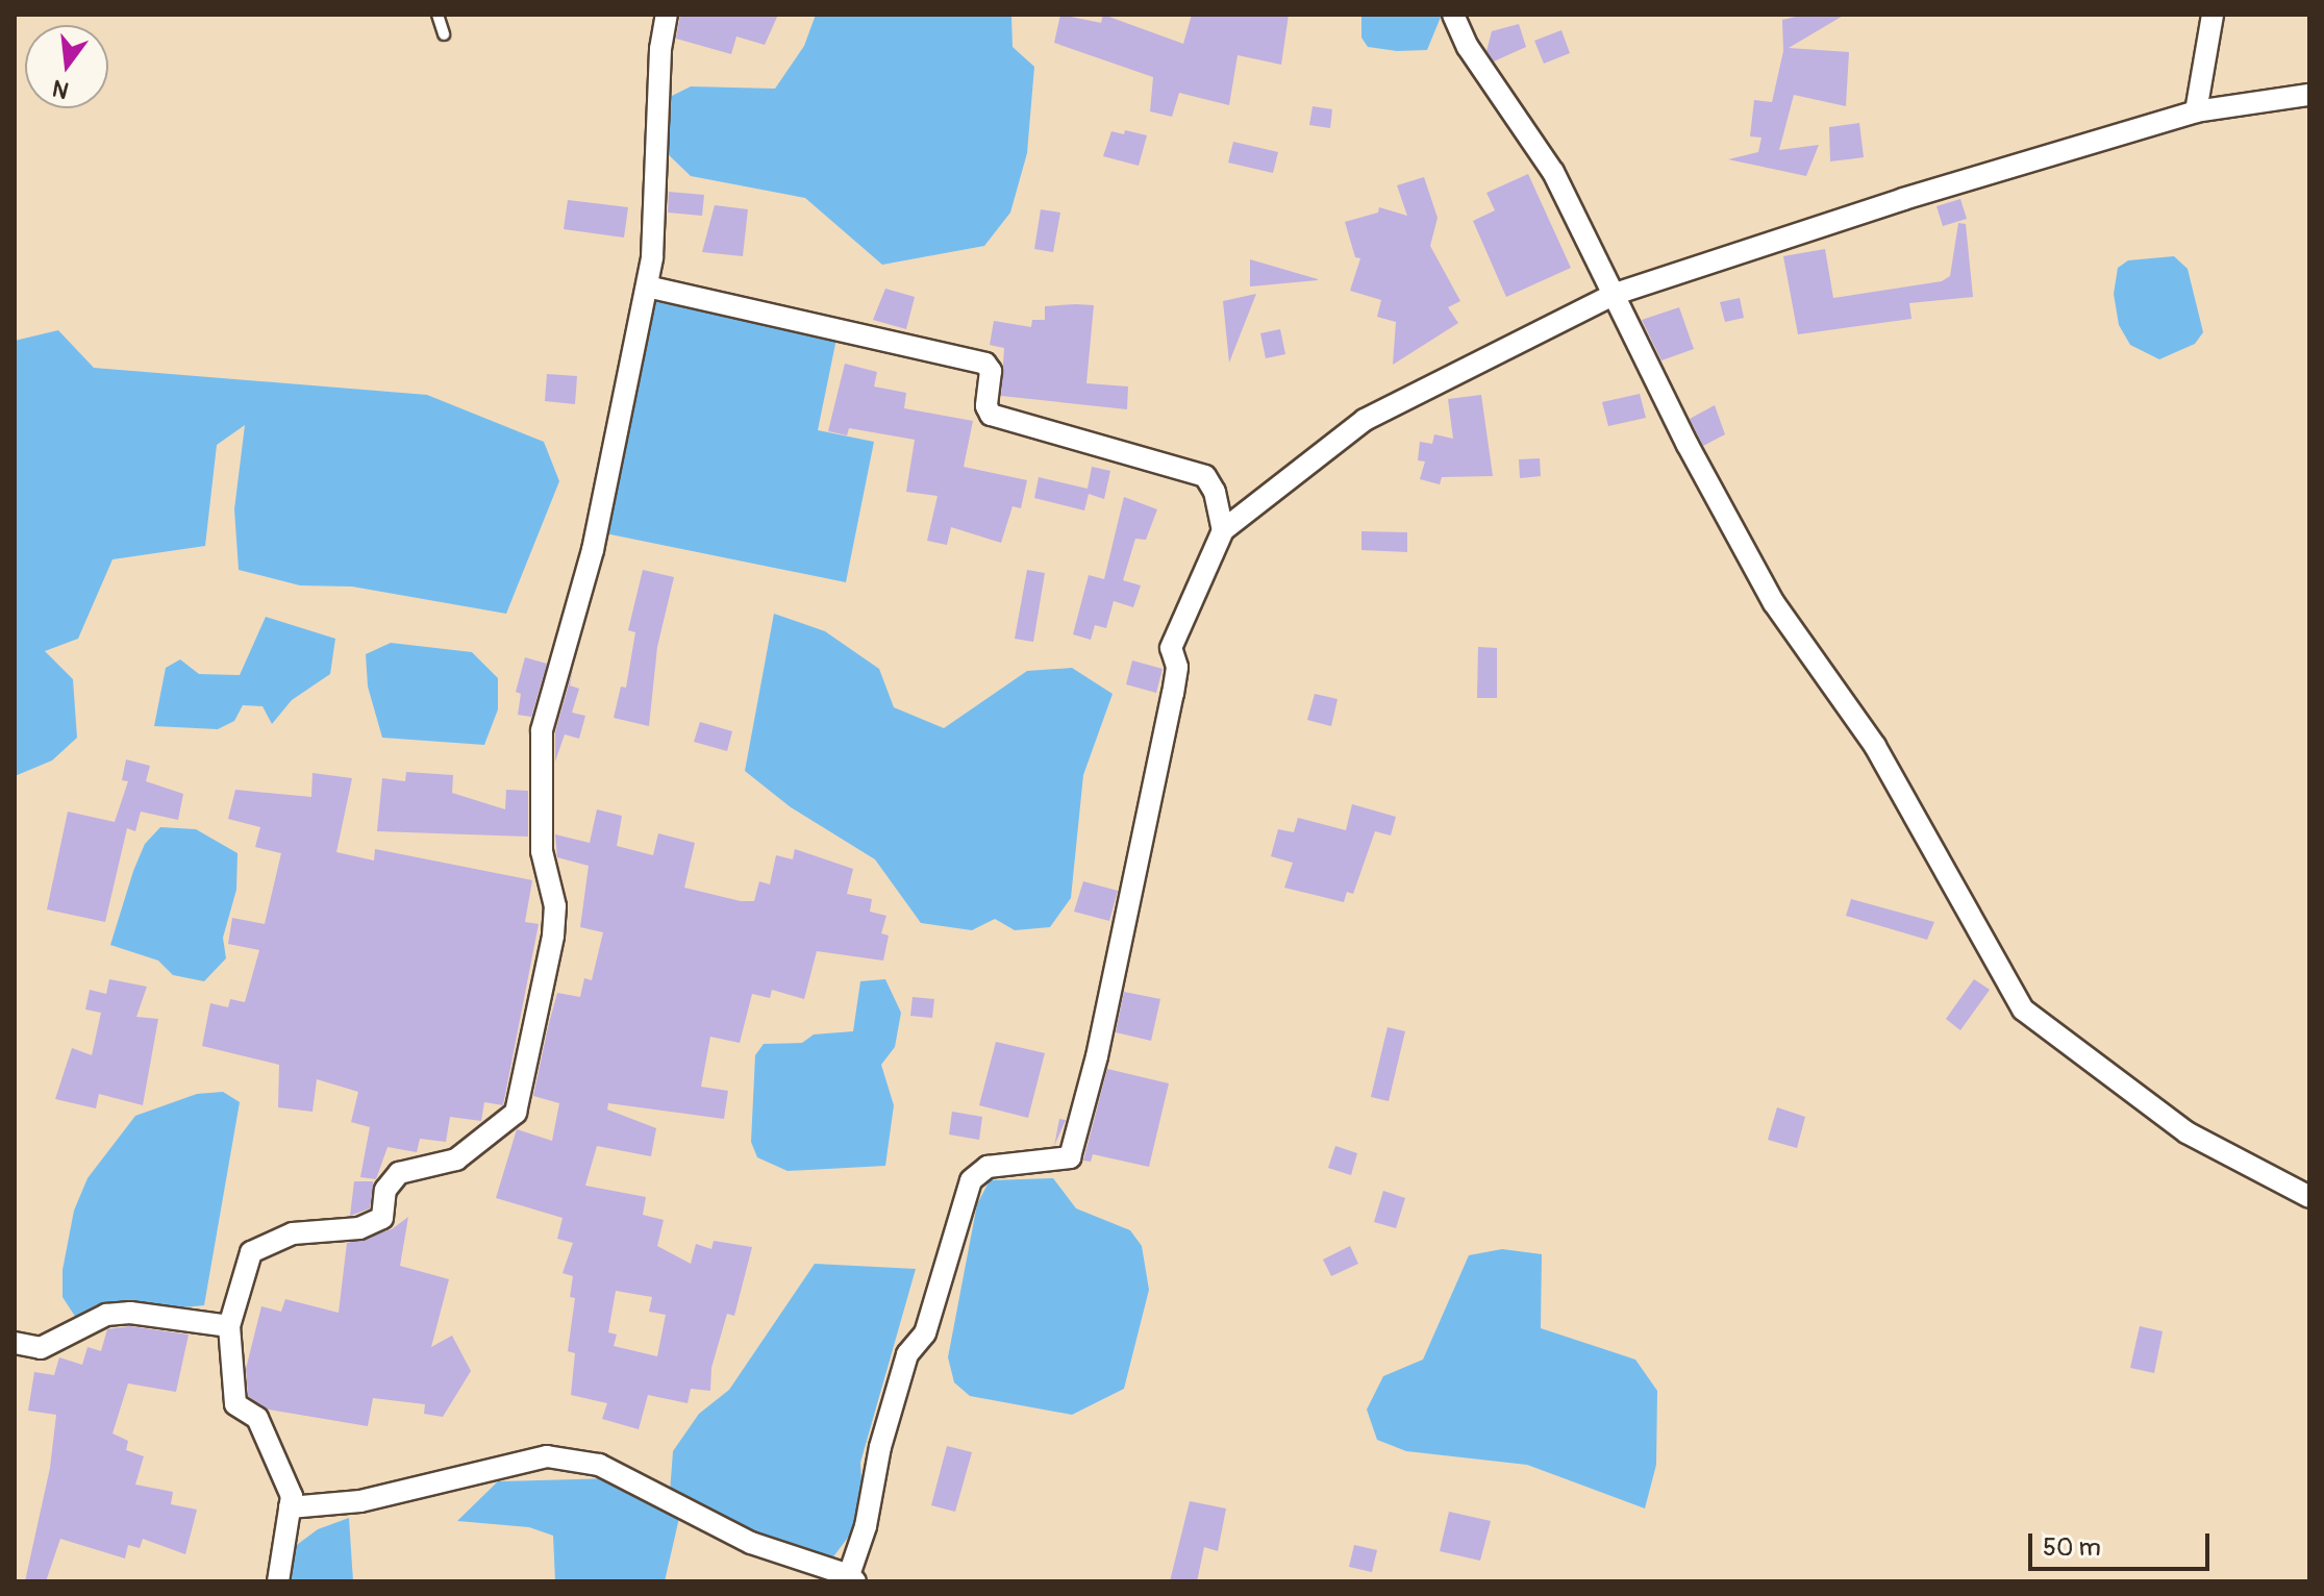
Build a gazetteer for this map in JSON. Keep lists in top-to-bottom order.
{
  "scale_bar": "50 m",
  "north": "bottom"
}
